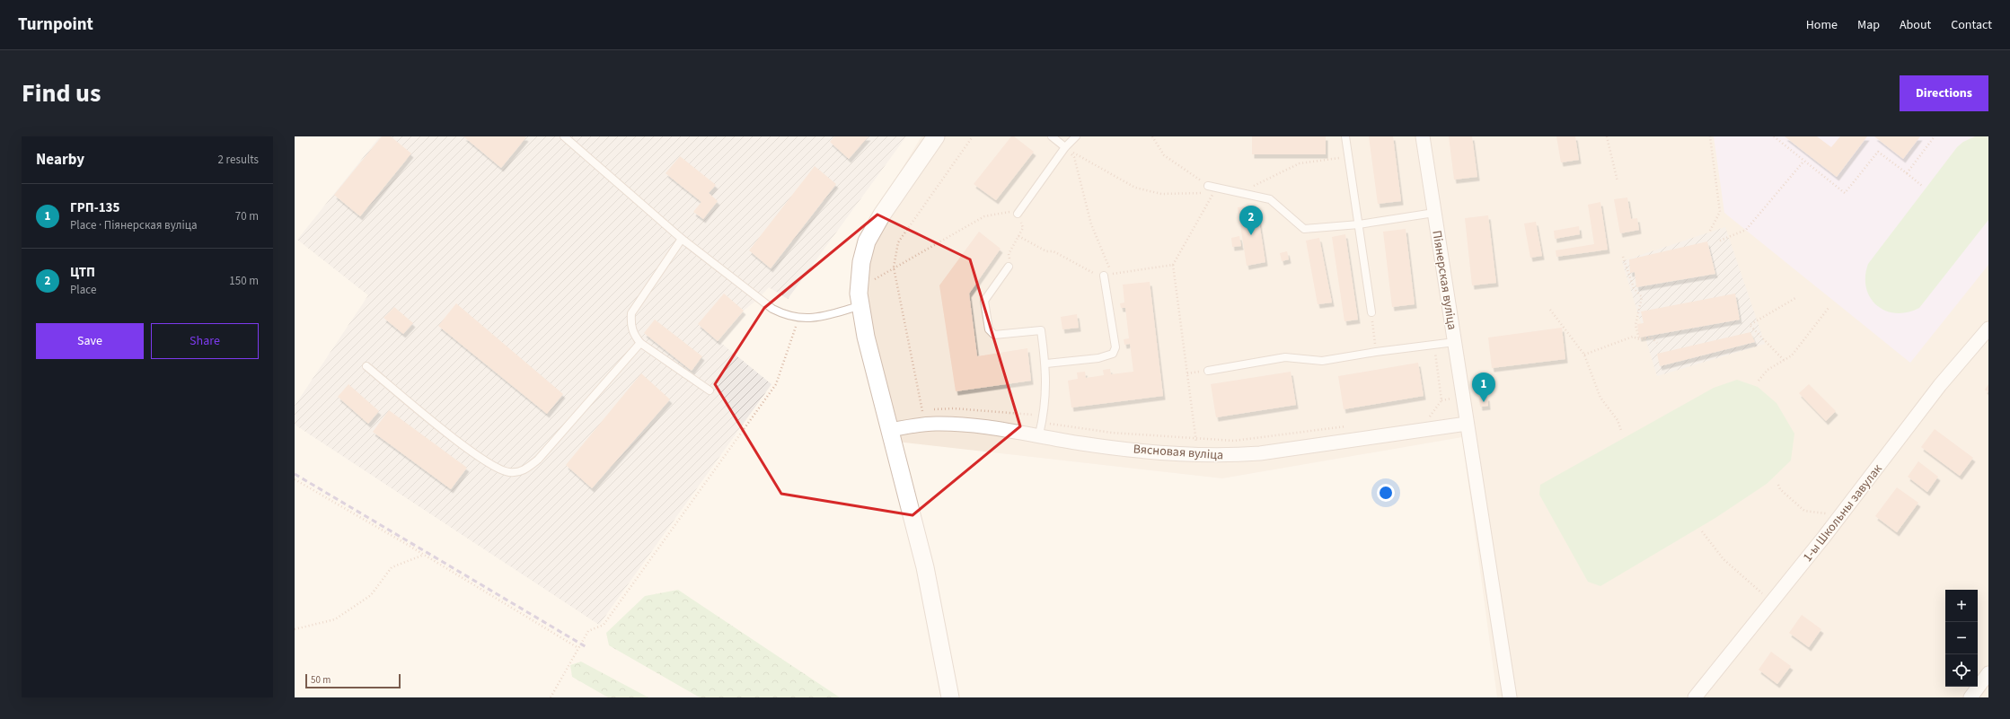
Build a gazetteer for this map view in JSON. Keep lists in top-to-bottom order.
{
  "streets": {
    "street": ["Піянерская вуліца", "Вясновая вуліца", "1-ы Школьны завулак"]
  },
  "crossings": [
    ["Піянерская вуліца", "Вясновая вуліца"]
  ],
  "scale_bar": "50 m",
  "page": {
    "header": "Turnpoint",
    "nav": [
      "Home",
      "Map",
      "About",
      "Contact"
    ],
    "title": "Find us",
    "buttons": [
      "Directions",
      ["Save", "Share"]
    ],
    "heading": ["Nearby", "2 results"],
    "list": [
      {
        "mark": "1",
        "name": "ГРП-135",
        "note": "Place · Піянерская вуліца",
        "value": "70 m"
      },
      {
        "mark": "2",
        "name": "ЦТП",
        "note": "Place",
        "value": "150 m"
      }
    ],
    "pins": ["2", "1"],
    "map_buttons": ["+", "−"],
    "scale": "50 m"
  }
}
